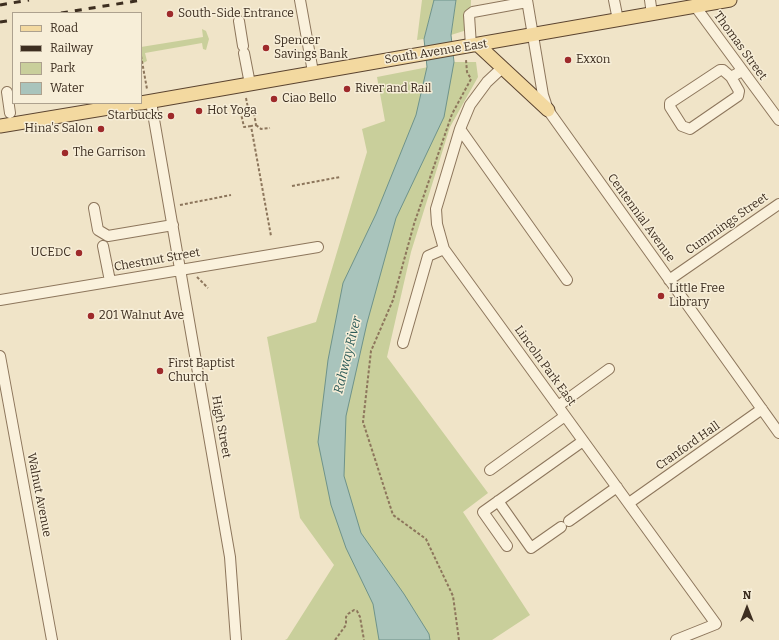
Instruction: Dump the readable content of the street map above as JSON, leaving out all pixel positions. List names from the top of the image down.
{
  "streets": {
    "main road": ["South Avenue East"],
    "street": [
      "Thomas Street",
      "Centennial Avenue",
      "Cummings Street",
      "Chestnut Street",
      "Lincoln Park East",
      "High Street",
      "Cranford Hall",
      "Walnut Avenue"
    ]
  },
  "crossings": [
    ["Thomas Street", "South Avenue East"],
    ["South Avenue East", "Centennial Avenue"],
    ["South Avenue East", "High Street"],
    ["Centennial Avenue", "Cummings Street"],
    ["Centennial Avenue", "Cranford Hall"],
    ["Chestnut Street", "High Street"],
    ["Lincoln Park East", "Cranford Hall"]
  ],
  "water": ["Rahway River"],
  "places": [
    "South-Side Entrance",
    "Spencer Savings Bank",
    "Exxon",
    "River and Rail",
    "Ciao Bello",
    "Hot Yoga",
    "Starbucks",
    "Hina's Salon",
    "The Garrison",
    "UCEDC",
    "Little Free Library",
    "201 Walnut Ave",
    "First Baptist Church"
  ],
  "legend": [
    "Road",
    "Railway",
    "Park",
    "Water"
  ],
  "north": "top"
}
